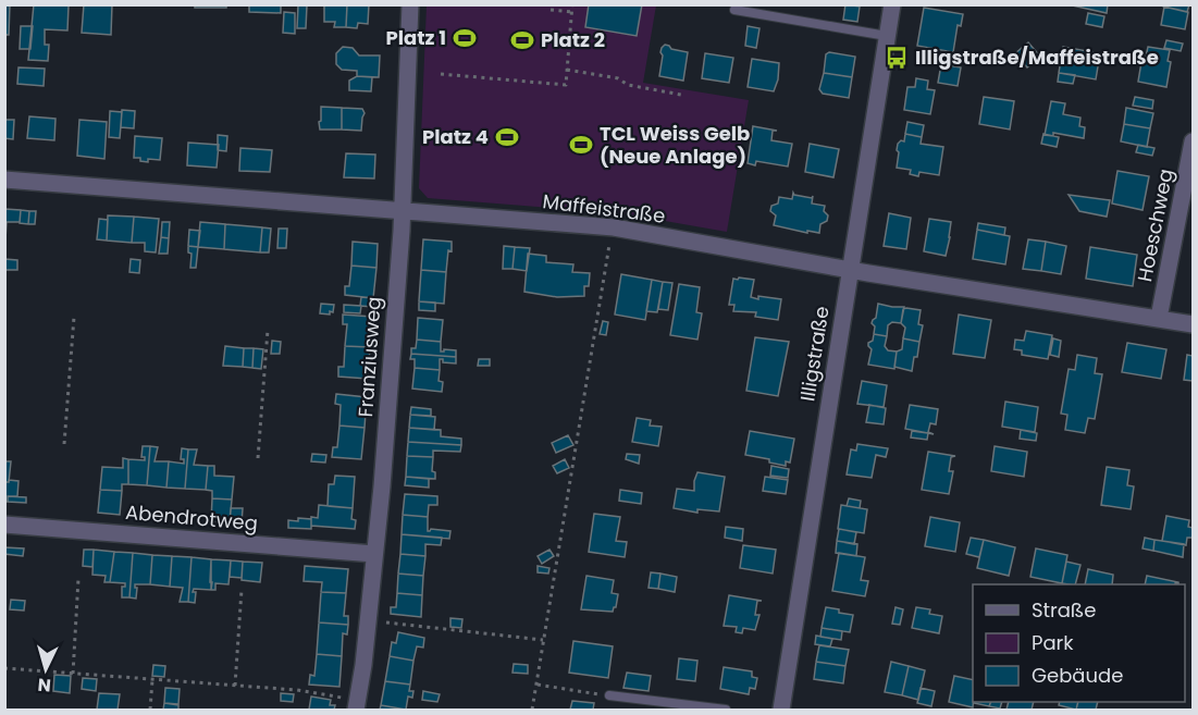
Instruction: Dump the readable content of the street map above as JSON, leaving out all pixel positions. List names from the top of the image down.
{
  "streets": {
    "street": [
      "Maffeistraße",
      "Hoeschweg",
      "Illigstraße",
      "Franziusweg",
      "Abendrotweg"
    ]
  },
  "crossings": [
    ["Maffeistraße", "Hoeschweg"],
    ["Maffeistraße", "Illigstraße"],
    ["Maffeistraße", "Franziusweg"],
    ["Franziusweg", "Abendrotweg"]
  ],
  "places": {
    "sports": [
      "Platz 1",
      "Platz 2",
      "Platz 4",
      "TCL Weiss Gelb (Neue Anlage)"
    ],
    "bus stop": ["Illigstraße/Maffeistraße"]
  },
  "legend": ["Straße", "Park", "Gebäude"],
  "north": "bottom"
}
